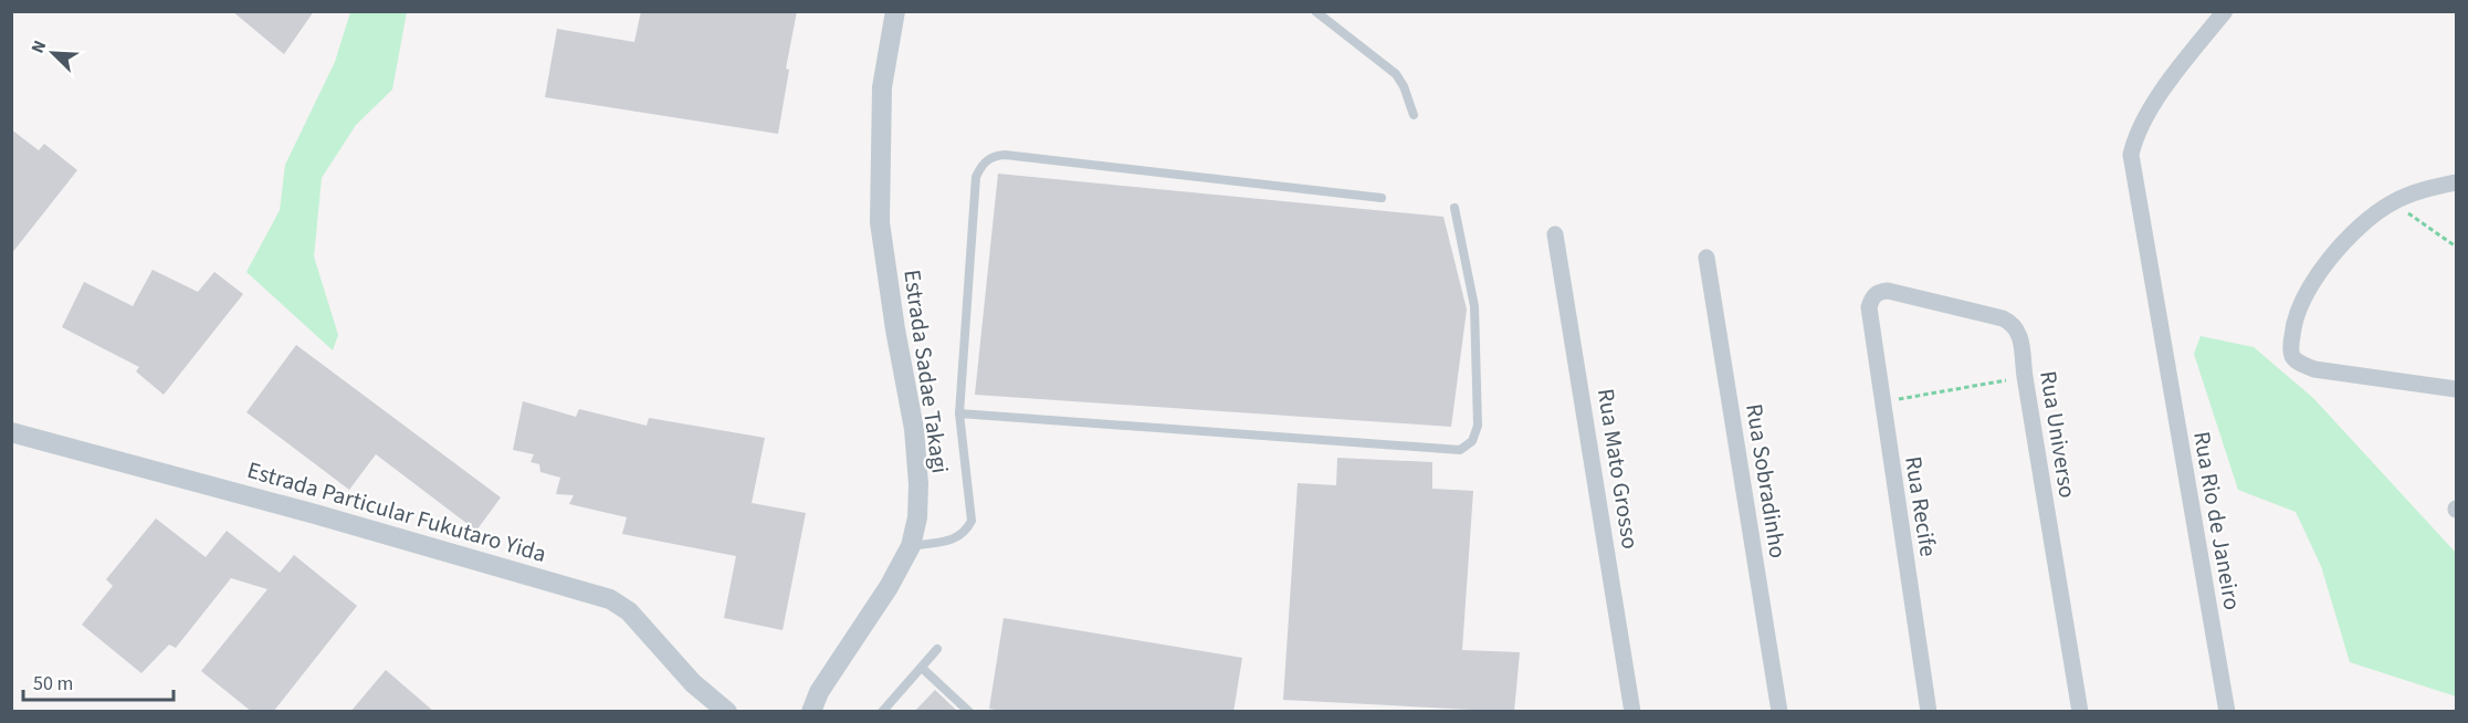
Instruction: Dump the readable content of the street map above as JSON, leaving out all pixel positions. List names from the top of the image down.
{
  "streets": {
    "street": [
      "Estrada Sadae Takagi",
      "Rua Universo",
      "Rua Mato Grosso",
      "Rua Sobradinho",
      "Rua Recife",
      "Estrada Particular Fukutaro Yida",
      "Rua Rio de Janeiro"
    ]
  },
  "crossings": [
    ["Rua Universo", "Rua Recife"]
  ],
  "scale_bar": "50 m",
  "north": "top left"
}
